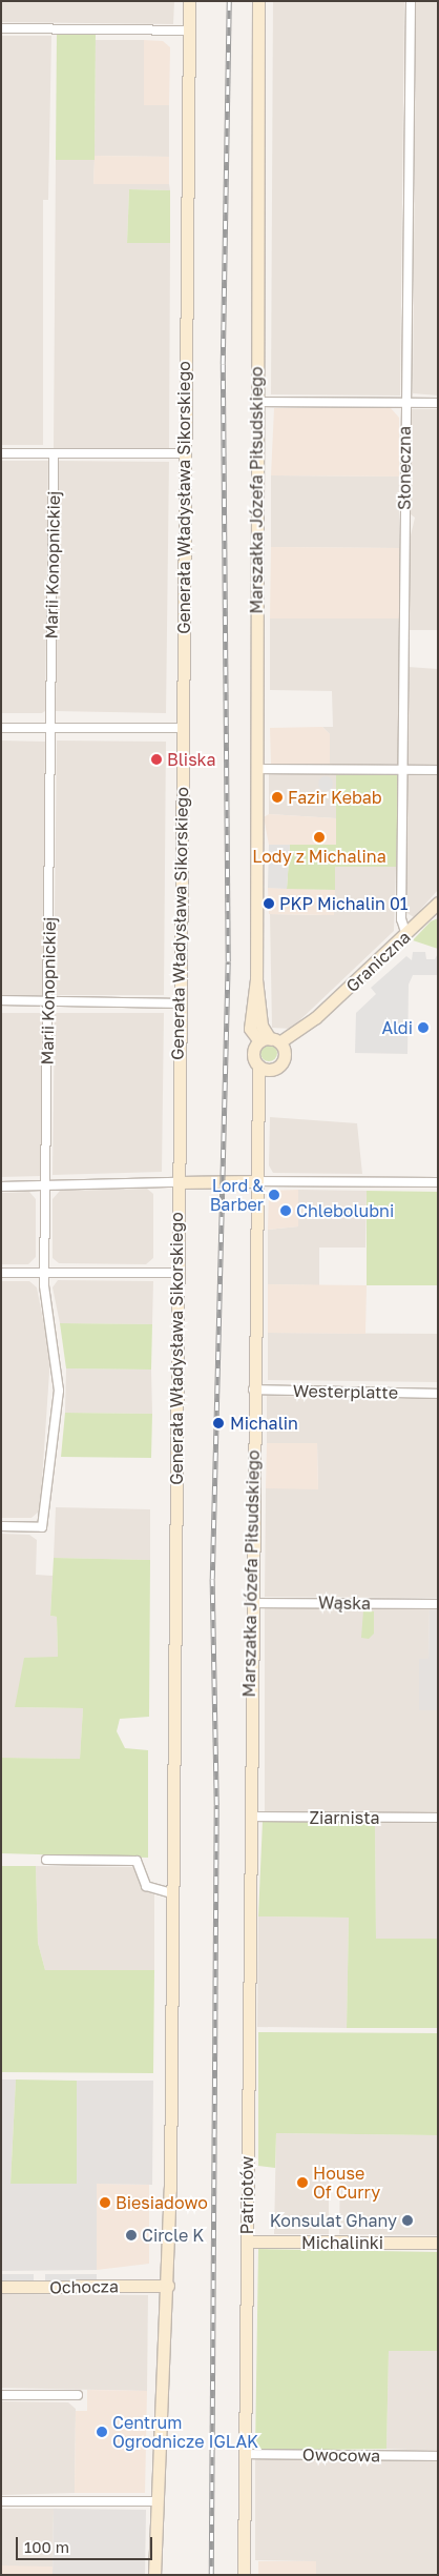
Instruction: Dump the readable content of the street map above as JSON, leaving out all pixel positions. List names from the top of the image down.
{
  "streets": {
    "main road": [
      "Marszałka Józefa Piłsudskiego",
      "Generała Władysława Sikorskiego",
      "Graniczna",
      "Patriotów",
      "Michalinki",
      "Ochocza"
    ],
    "street": [
      "Słoneczna",
      "Marii Konopnickiej",
      "Westerplatte",
      "Wąska",
      "Ziarnista",
      "Owocowa"
    ]
  },
  "crossings": [
    ["Słoneczna", "Graniczna"],
    ["Marszałka Józefa Piłsudskiego", "Graniczna"],
    ["Marszałka Józefa Piłsudskiego", "Westerplatte"],
    ["Marszałka Józefa Piłsudskiego", "Wąska"],
    ["Marszałka Józefa Piłsudskiego", "Ziarnista"],
    ["Marszałka Józefa Piłsudskiego", "Patriotów"],
    ["Ziarnista", "Patriotów"],
    ["Patriotów", "Michalinki"],
    ["Patriotów", "Owocowa"]
  ],
  "places": [
    "Bliska",
    "Fazir Kebab",
    "Lody z Michalina",
    "PKP Michalin 01",
    "Aldi",
    "Lord & Barber",
    "Chlebolubni",
    "Michalin",
    "House Of Curry",
    "Biesiadowo",
    "Konsulat Ghany",
    "Circle K",
    "Centrum Ogrodnicze IGLAK"
  ],
  "scale_bar": "100 m"
}
